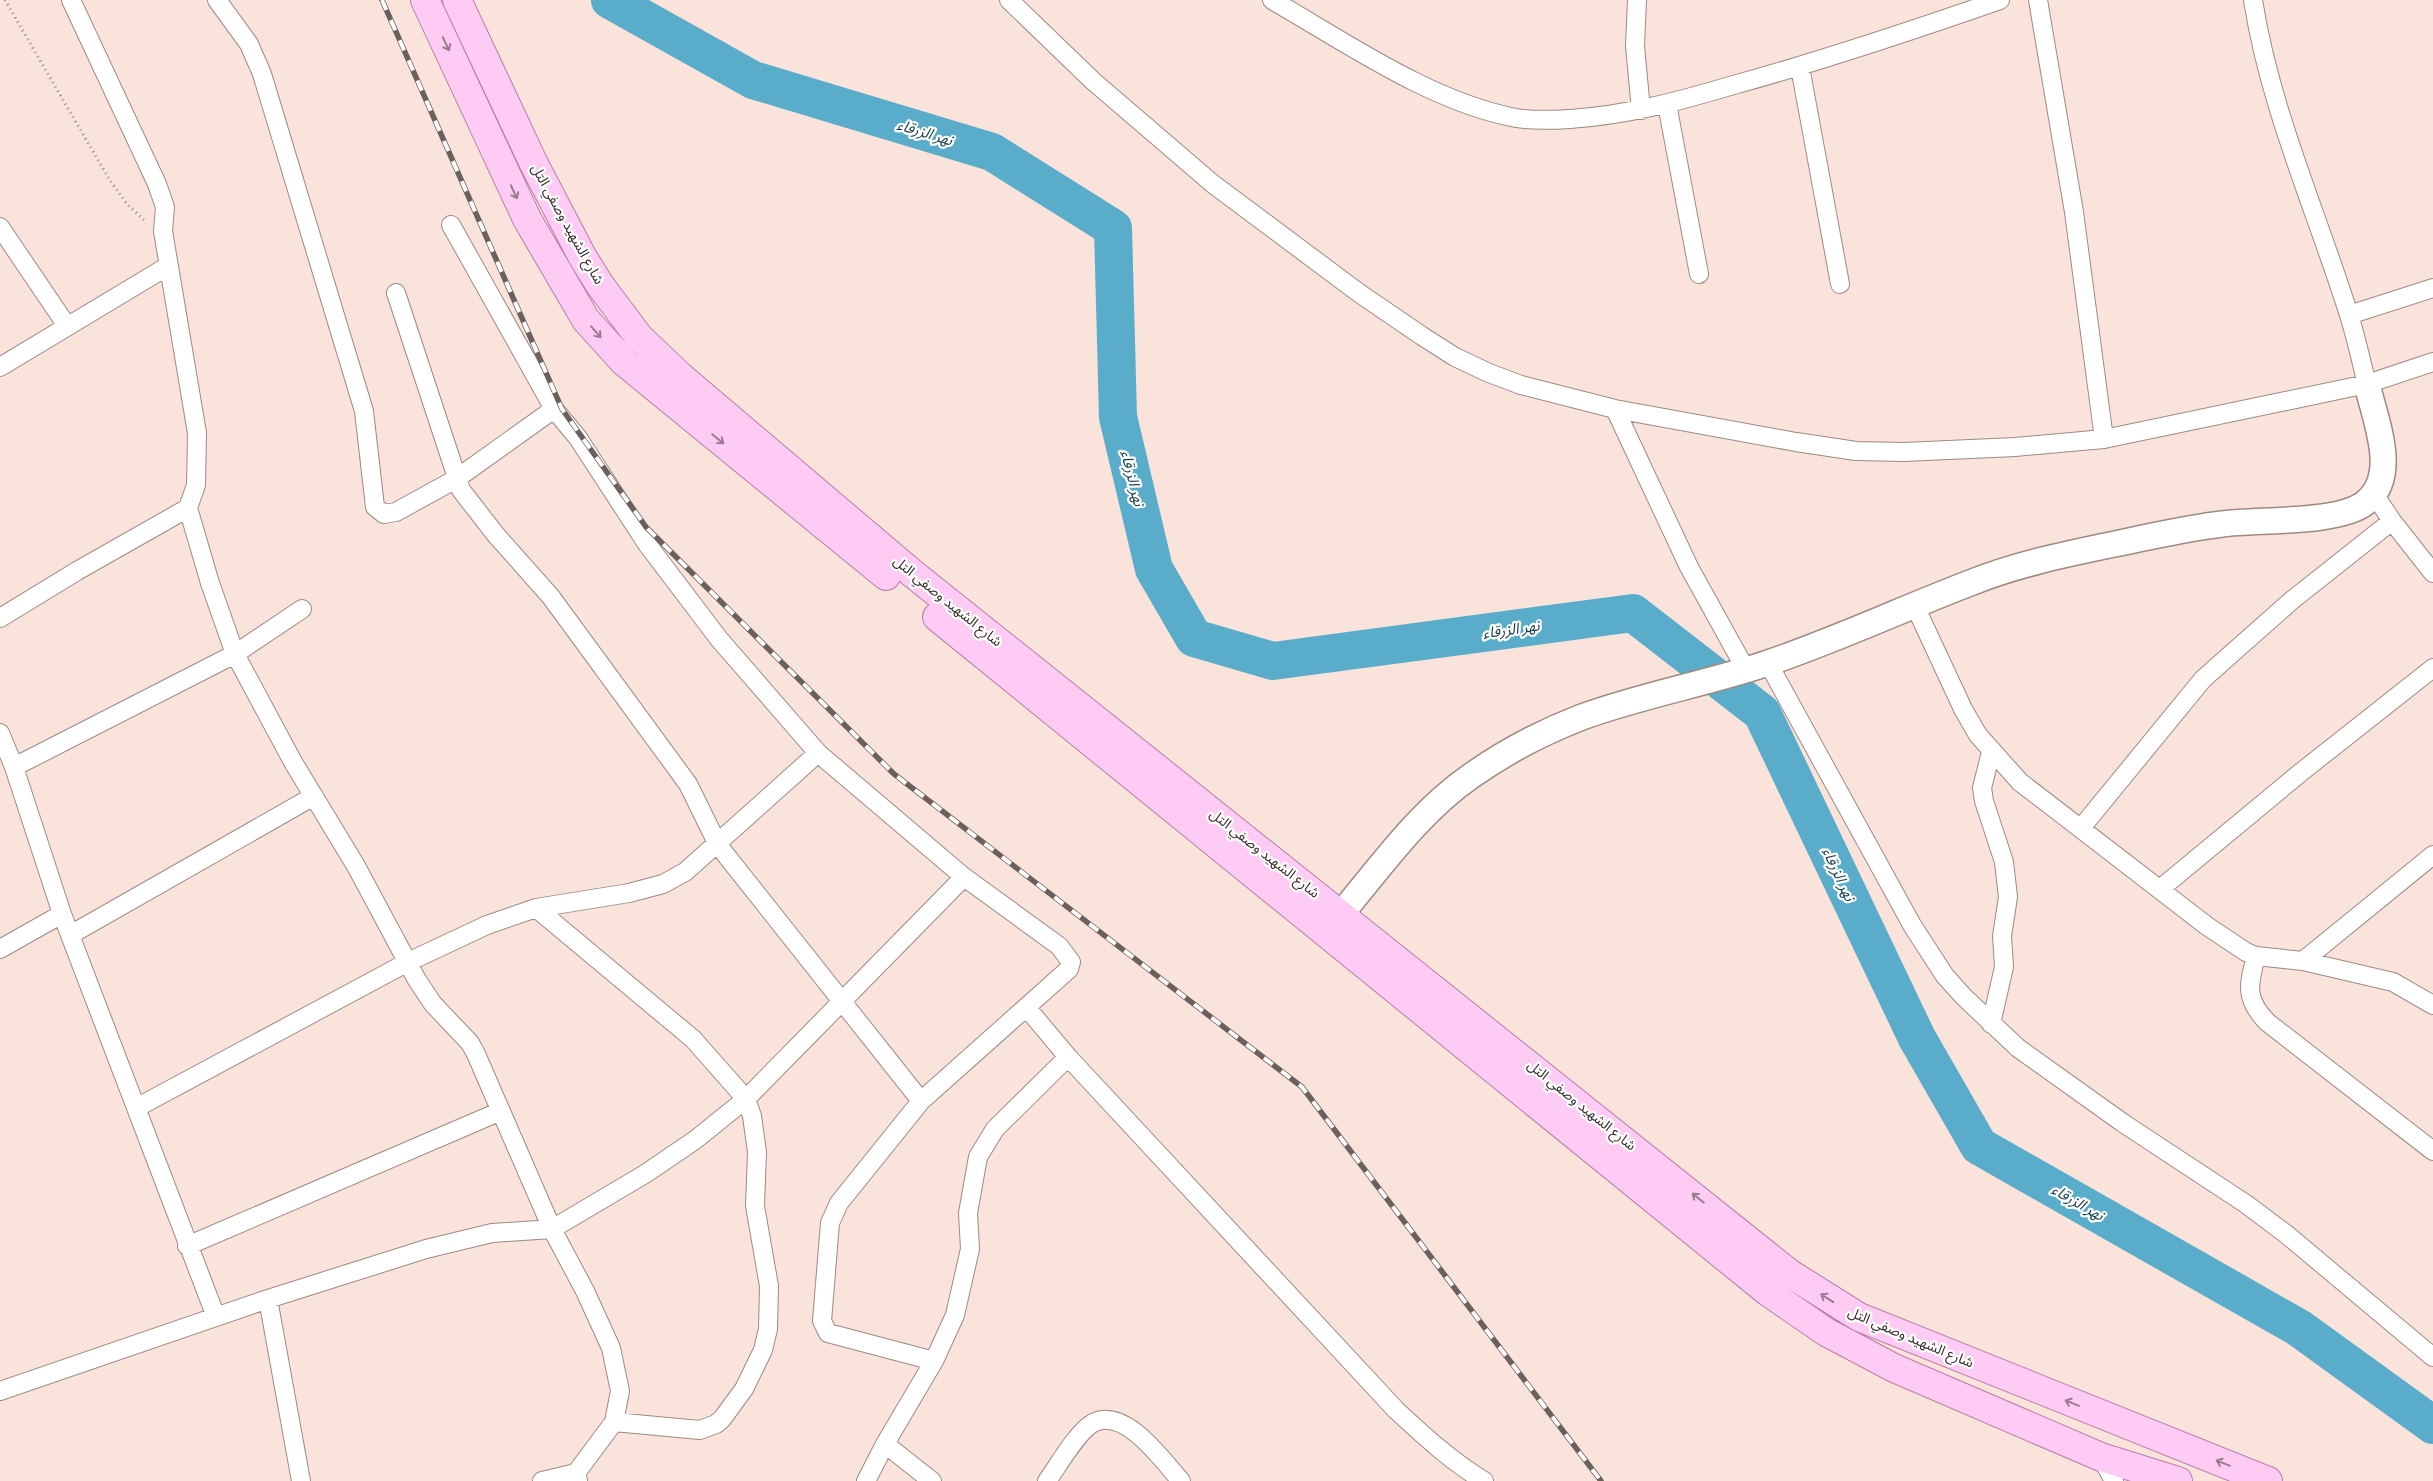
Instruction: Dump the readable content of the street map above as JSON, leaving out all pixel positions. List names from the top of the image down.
{
  "streets": {
    "main road": ["شارع الشهيد وصفي التل"]
  },
  "water": ["نهر الزرقاء"]
}
